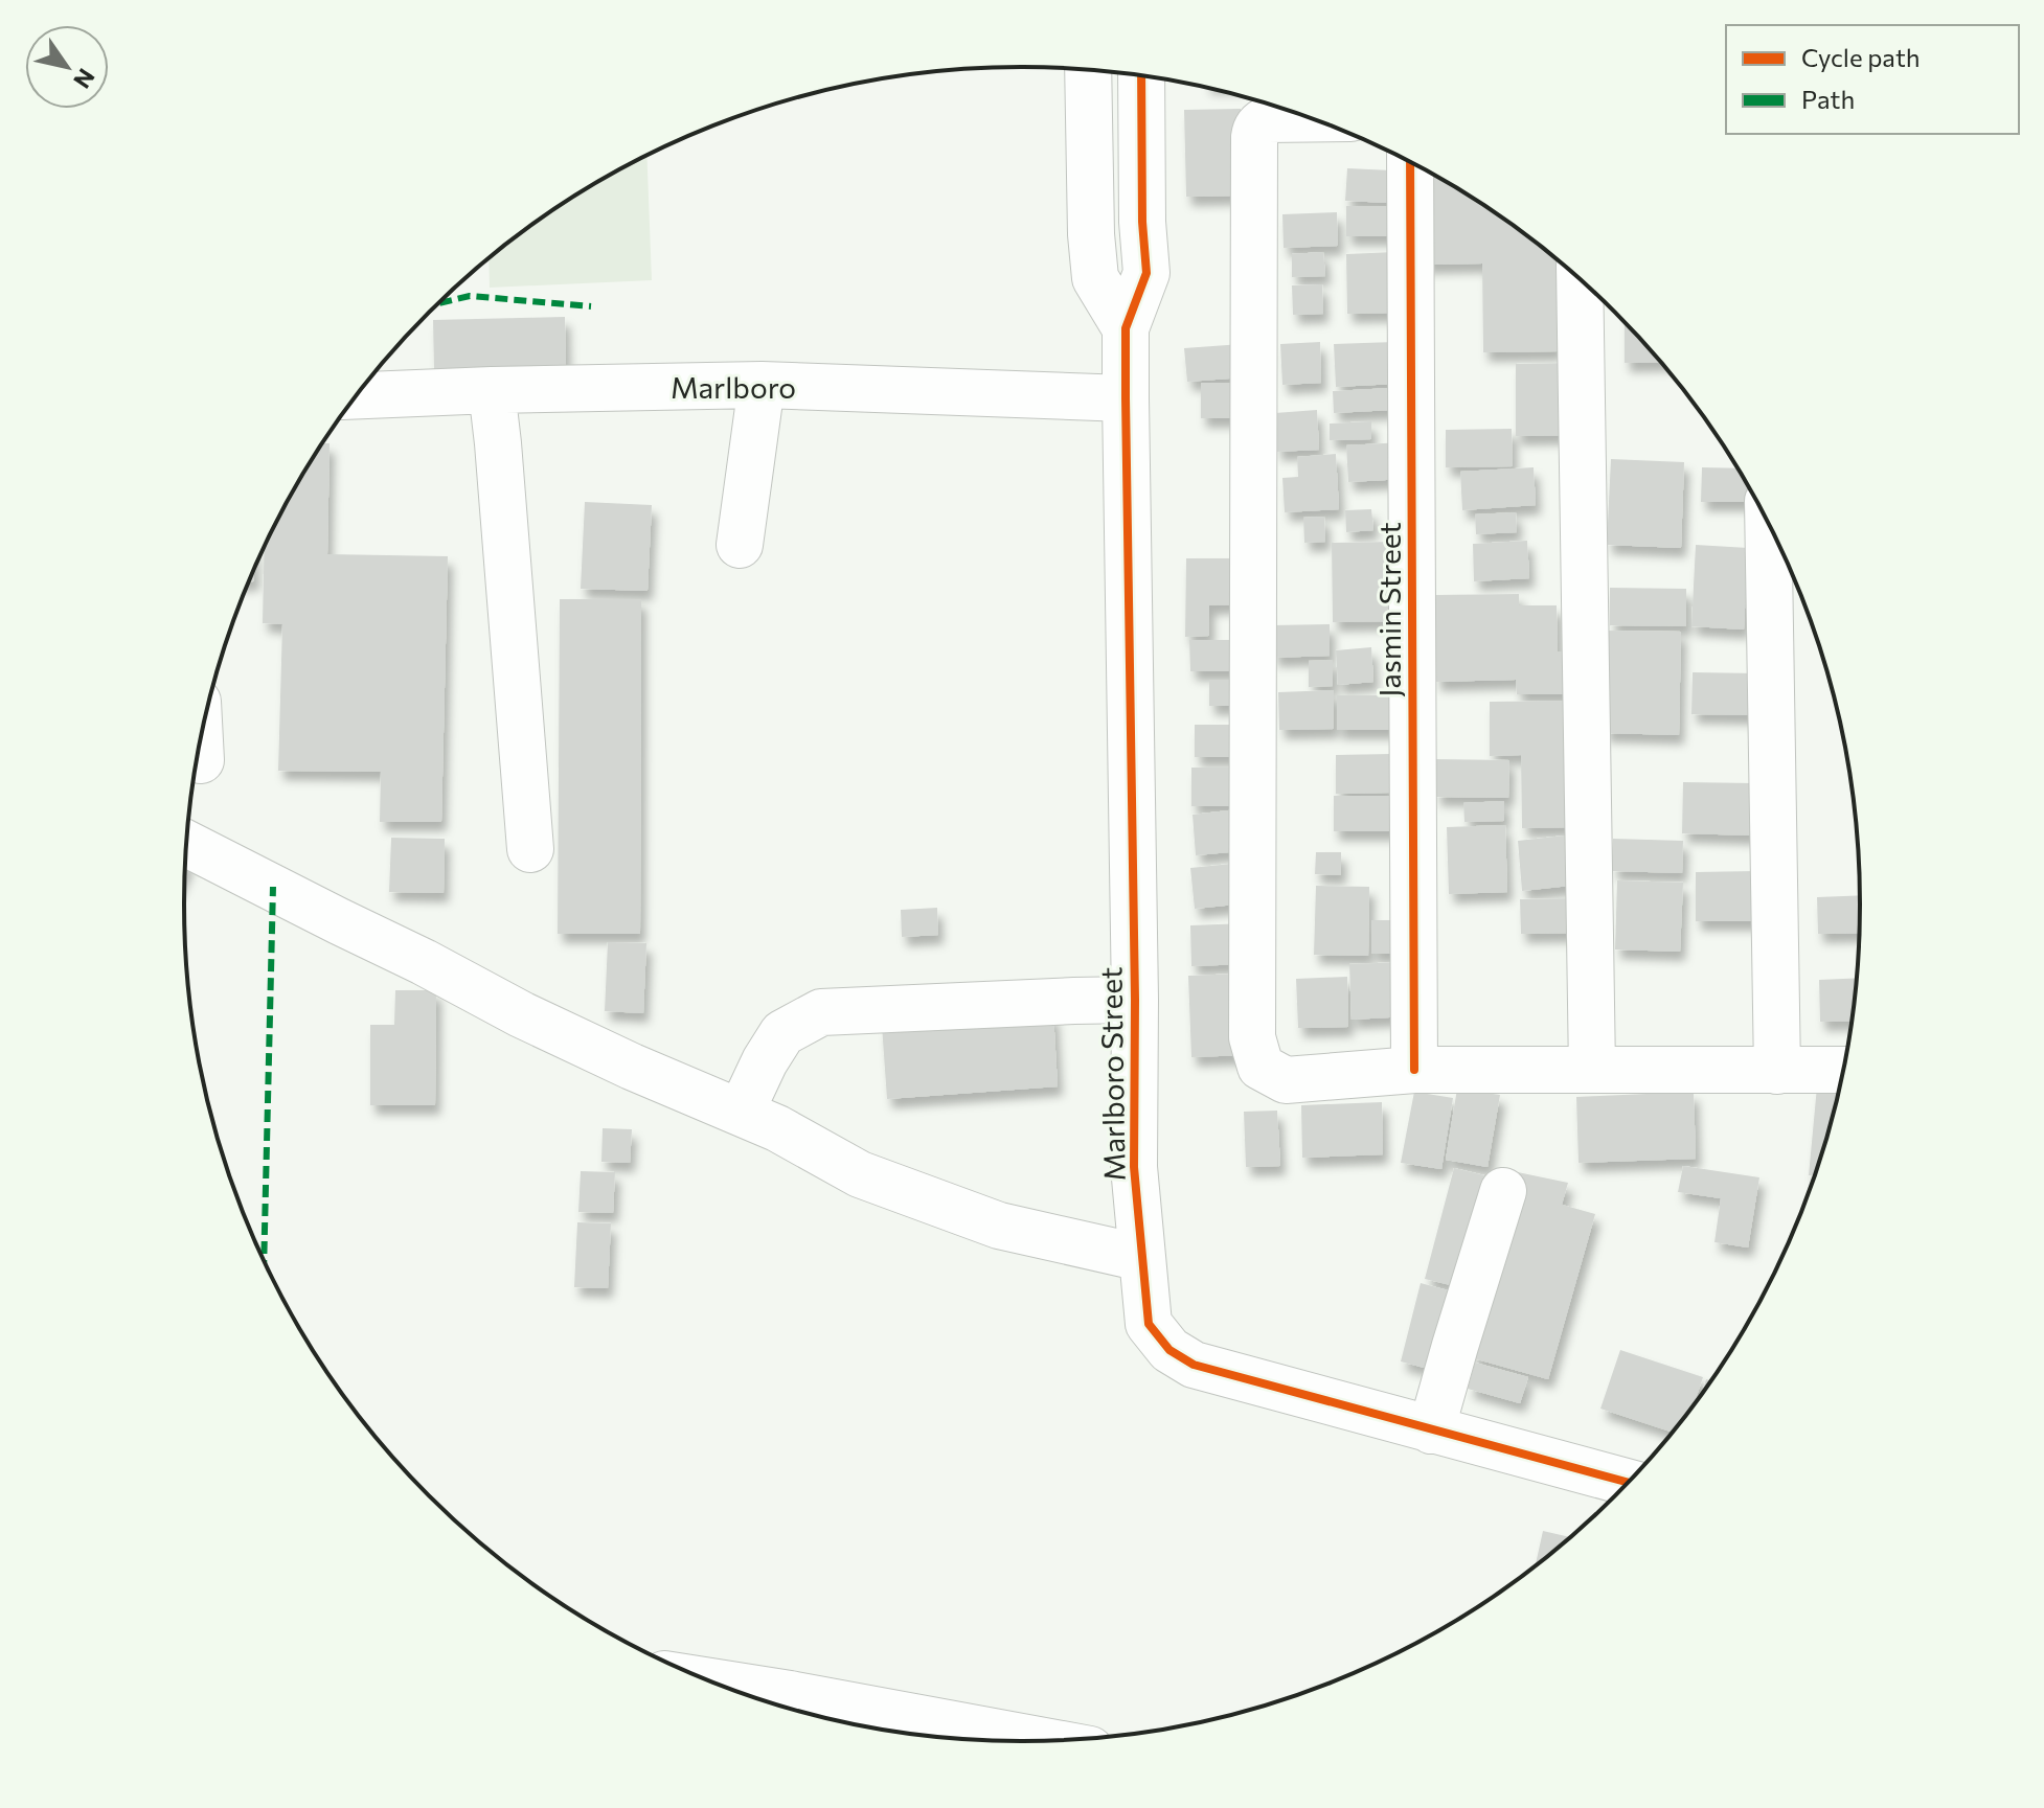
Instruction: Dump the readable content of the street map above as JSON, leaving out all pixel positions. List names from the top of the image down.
{
  "streets": {
    "street": ["Marlboro", "Jasmin Street", "Marlboro Street"]
  },
  "crossings": [
    ["Marlboro", "Marlboro Street"]
  ],
  "legend": ["Cycle path", "Path"],
  "north": "bottom right"
}
